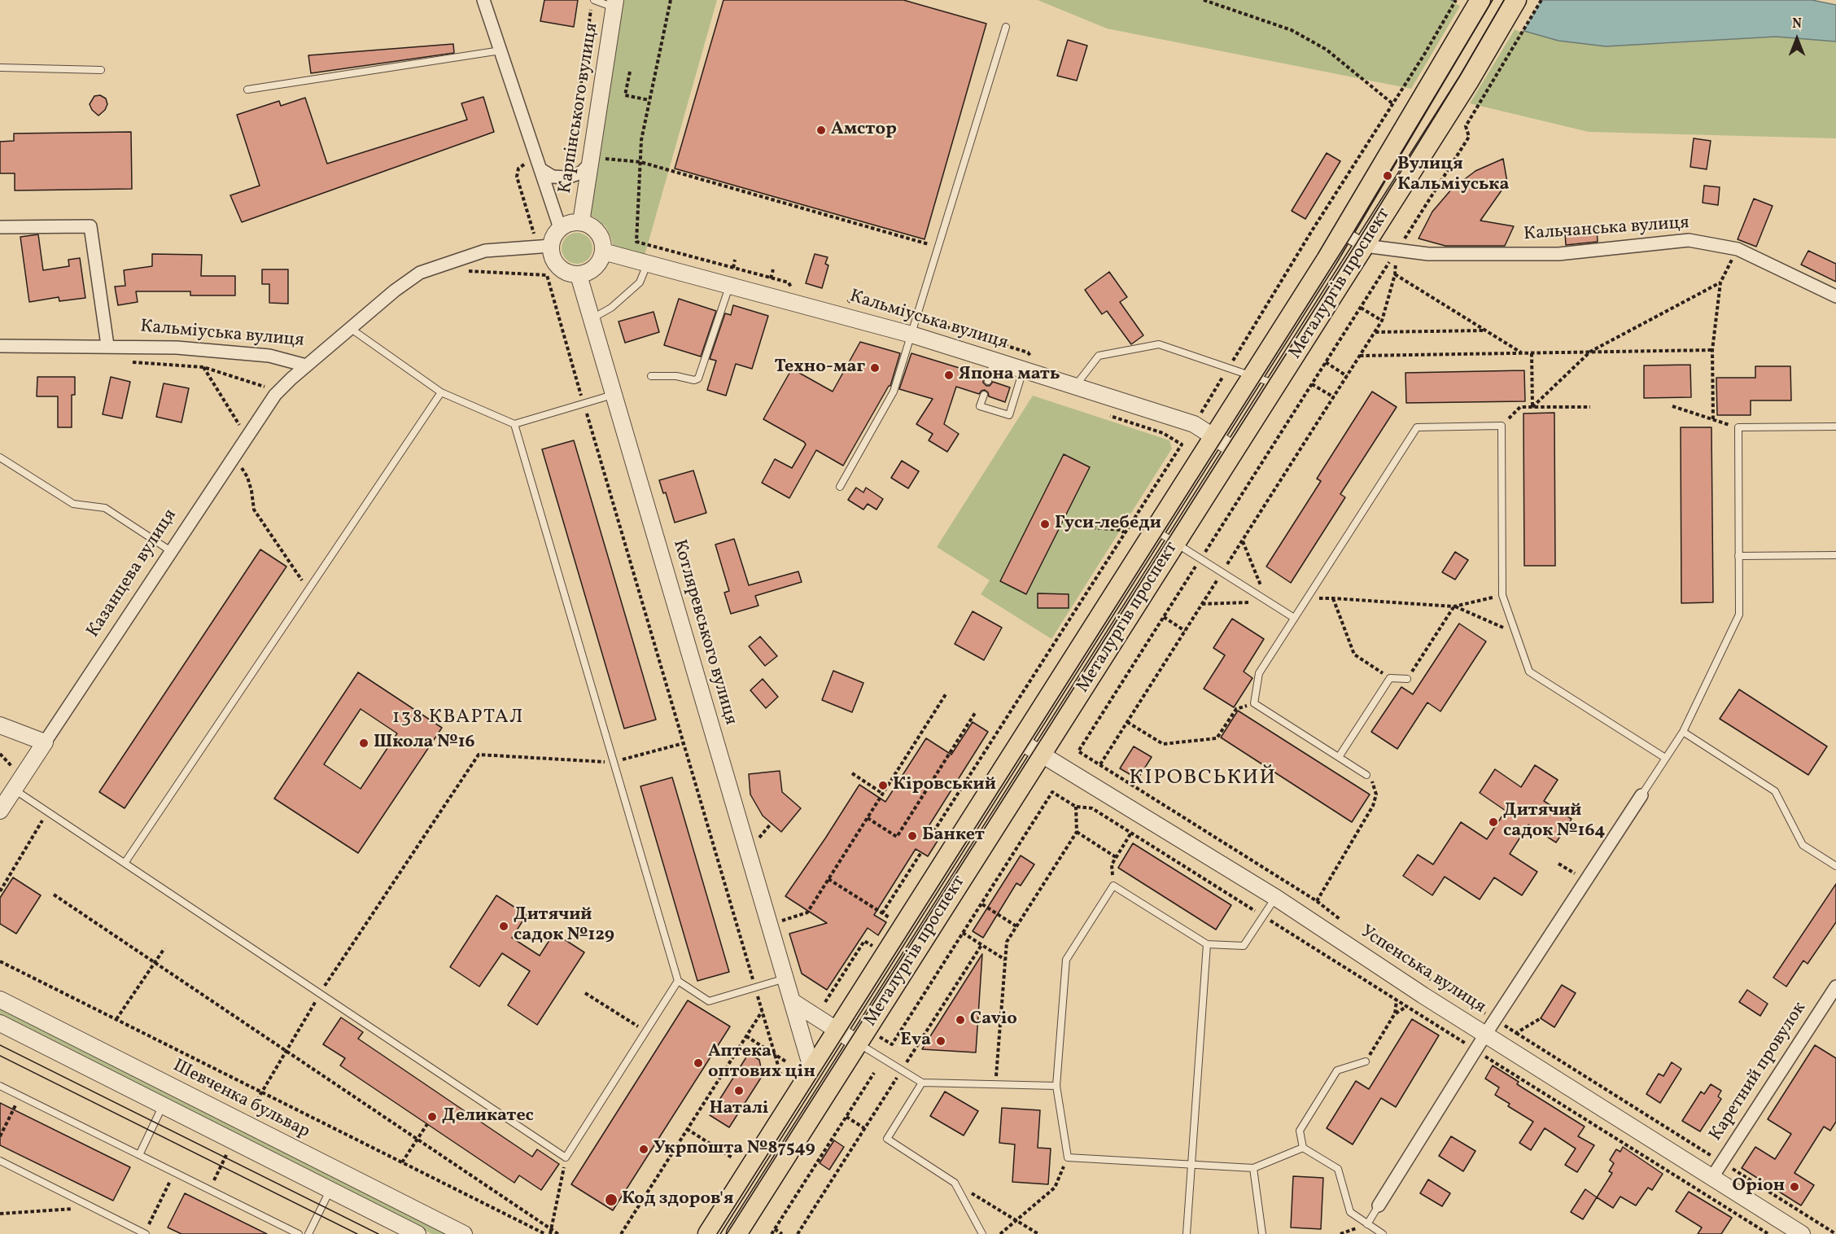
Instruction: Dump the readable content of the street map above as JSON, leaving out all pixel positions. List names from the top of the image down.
{
  "streets": {
    "main road": ["Металургів проспект"],
    "street": [
      "Карпінського вулиця",
      "Кальчанська вулиця",
      "Кальміуська вулиця",
      "Казанцева вулиця",
      "Котляревського вулиця",
      "Успенська вулиця",
      "Каретний провулок",
      "Шевченка бульвар"
    ]
  },
  "crossings": [
    ["Карпінського вулиця", "Кальміуська вулиця"],
    ["Карпінського вулиця", "Котляревського вулиця"],
    ["Кальчанська вулиця", "Металургів проспект"],
    ["Металургів проспект", "Кальміуська вулиця"],
    ["Металургів проспект", "Котляревського вулиця"],
    ["Металургів проспект", "Успенська вулиця"],
    ["Кальміуська вулиця", "Казанцева вулиця"],
    ["Кальміуська вулиця", "Котляревського вулиця"],
    ["Успенська вулиця", "Каретний провулок"]
  ],
  "districts": ["138 КВАРТАЛ", "КІРОВСЬКИЙ"],
  "places": [
    "Амстор",
    "Вулиця Кальміуська",
    "Техно-маг",
    "Япона мать",
    "Гуси-лебеди",
    "Школа №16",
    "Кіровський",
    "Дитячий садок №164",
    "Банкет",
    "Дитячий садок №129",
    "Cavio",
    "Eva",
    "Аптека оптових цін",
    "Наталі",
    "Деликатес",
    "Укрпошта №87549",
    "Оріон",
    "Код здоров'я"
  ],
  "north": "top"
}
